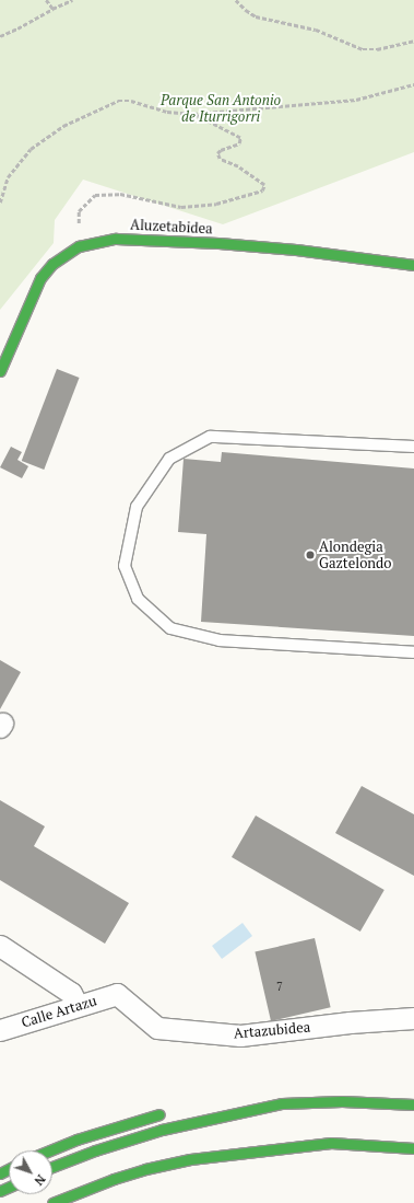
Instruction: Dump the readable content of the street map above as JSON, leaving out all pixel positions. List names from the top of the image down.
{
  "streets": {
    "main road": ["Aluzetabidea"],
    "street": ["Calle Artazu", "Artazubidea"]
  },
  "crossings": [
    ["Calle Artazu", "Artazubidea"]
  ],
  "parks": ["Parque San Antonio de Iturrigorri"],
  "places": ["Alondegia Gaztelondo"],
  "house_numbers": ["7"],
  "north": "bottom right"
}
